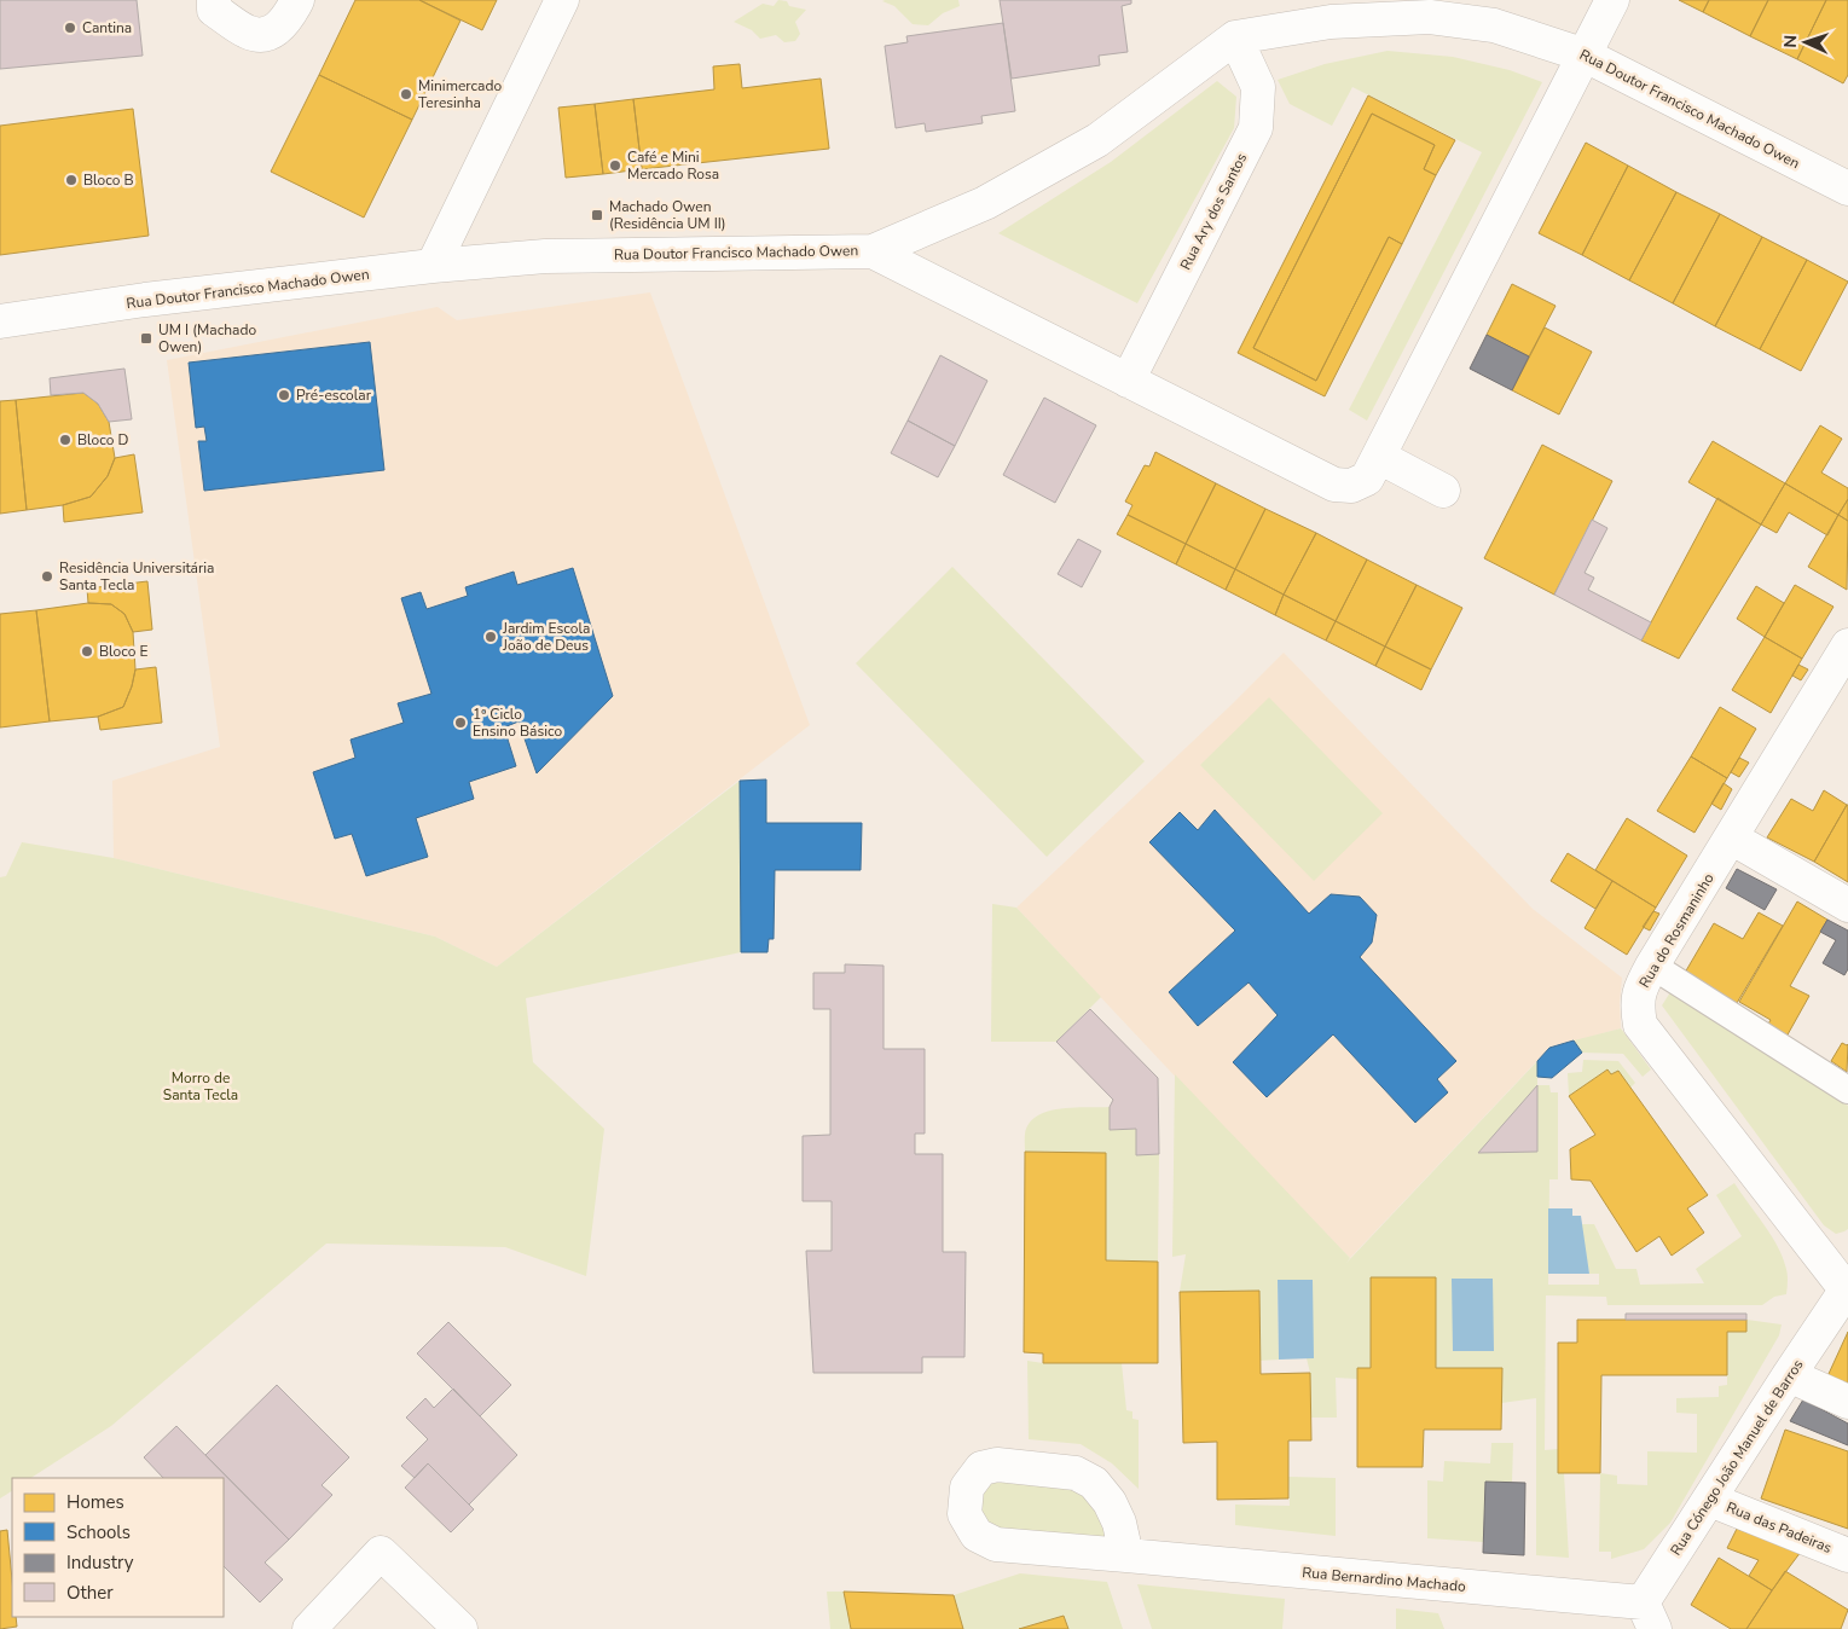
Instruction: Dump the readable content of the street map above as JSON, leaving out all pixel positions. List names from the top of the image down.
{
  "streets": {
    "street": [
      "Rua Doutor Francisco Machado Owen",
      "Rua Ary dos Santos",
      "Rua do Rosmaninho",
      "Rua Cónego João Manuel de Barros",
      "Rua das Padeiras",
      "Rua Bernardino Machado"
    ]
  },
  "crossings": [
    ["Rua Doutor Francisco Machado Owen", "Rua Ary dos Santos"],
    ["Rua do Rosmaninho", "Rua Cónego João Manuel de Barros"],
    ["Rua Cónego João Manuel de Barros", "Rua das Padeiras"],
    ["Rua Cónego João Manuel de Barros", "Rua Bernardino Machado"]
  ],
  "parks": ["Morro de Santa Tecla"],
  "places": {
    "other": [
      "Cantina",
      "Minimercado Teresinha",
      "Café e Mini Mercado Rosa",
      "Bloco B",
      "Pré-escolar",
      "Bloco D",
      "Residência Universitária Santa Tecla",
      "Jardim Escola João de Deus",
      "Bloco E",
      "1º Ciclo Ensino Básico"
    ],
    "transit": ["Machado Owen (Residência UM II)", "UM I (Machado Owen)"]
  },
  "legend": [
    "Homes",
    "Schools",
    "Industry",
    "Other"
  ],
  "north": "left"
}
